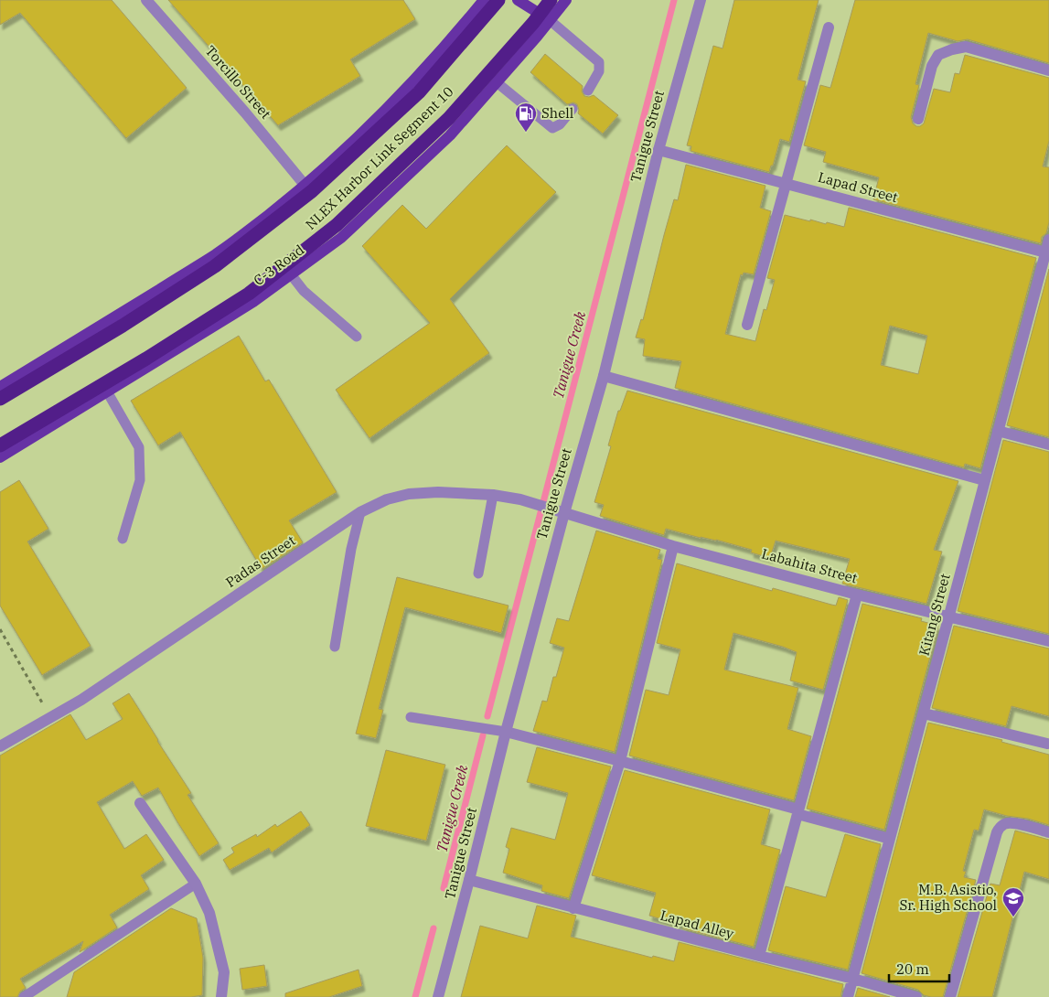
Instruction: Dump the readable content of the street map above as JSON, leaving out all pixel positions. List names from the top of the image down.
{
  "streets": {
    "highway": ["NLEX Harbor Link Segment 10"],
    "main road": ["C-3 Road"],
    "street": [
      "Torcillo Street",
      "Tanigue Street",
      "Lapad Street",
      "Padas Street",
      "Labahita Street",
      "Kitang Street",
      "Lapad Alley"
    ]
  },
  "crossings": [
    ["Tanigue Street", "Lapad Street"],
    ["Tanigue Street", "Padas Street"],
    ["Tanigue Street", "Labahita Street"],
    ["Tanigue Street", "Lapad Alley"],
    ["Lapad Street", "Kitang Street"],
    ["Padas Street", "Labahita Street"],
    ["Labahita Street", "Kitang Street"],
    ["Kitang Street", "Lapad Alley"]
  ],
  "water": ["Tanigue Creek"],
  "places": {
    "fuel station": ["Shell"],
    "school or university": ["M.B. Asistio, Sr. High School"]
  },
  "scale_bar": "20 m"
}
